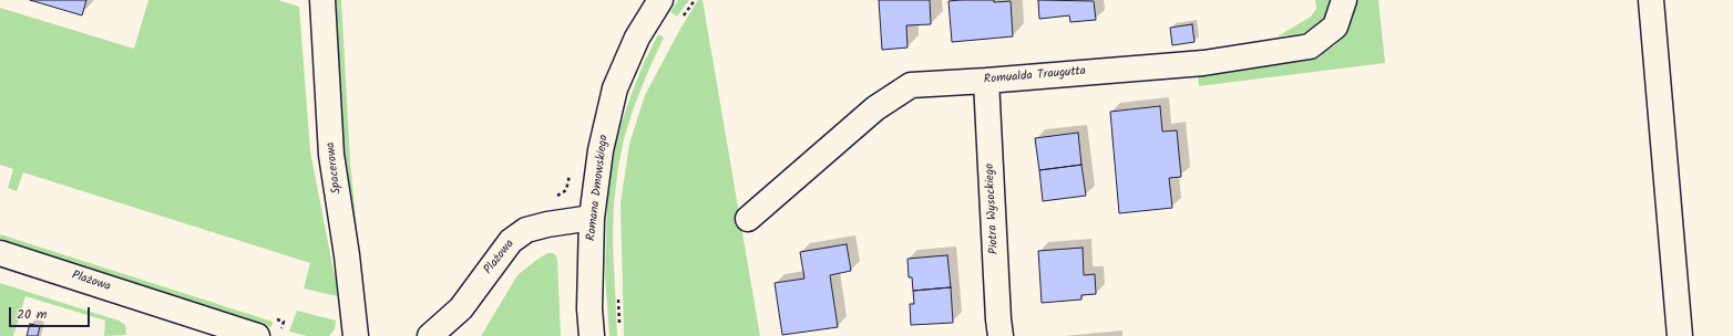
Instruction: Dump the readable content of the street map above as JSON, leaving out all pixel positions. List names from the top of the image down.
{
  "streets": {
    "street": [
      "Romualda Traugutta",
      "Spacerowa",
      "Romana Dmowskiego",
      "Piotra Wysockiego",
      "Plażowa"
    ]
  },
  "crossings": [
    ["Romualda Traugutta", "Piotra Wysockiego"],
    ["Romana Dmowskiego", "Plażowa"]
  ],
  "scale_bar": "20 m"
}
